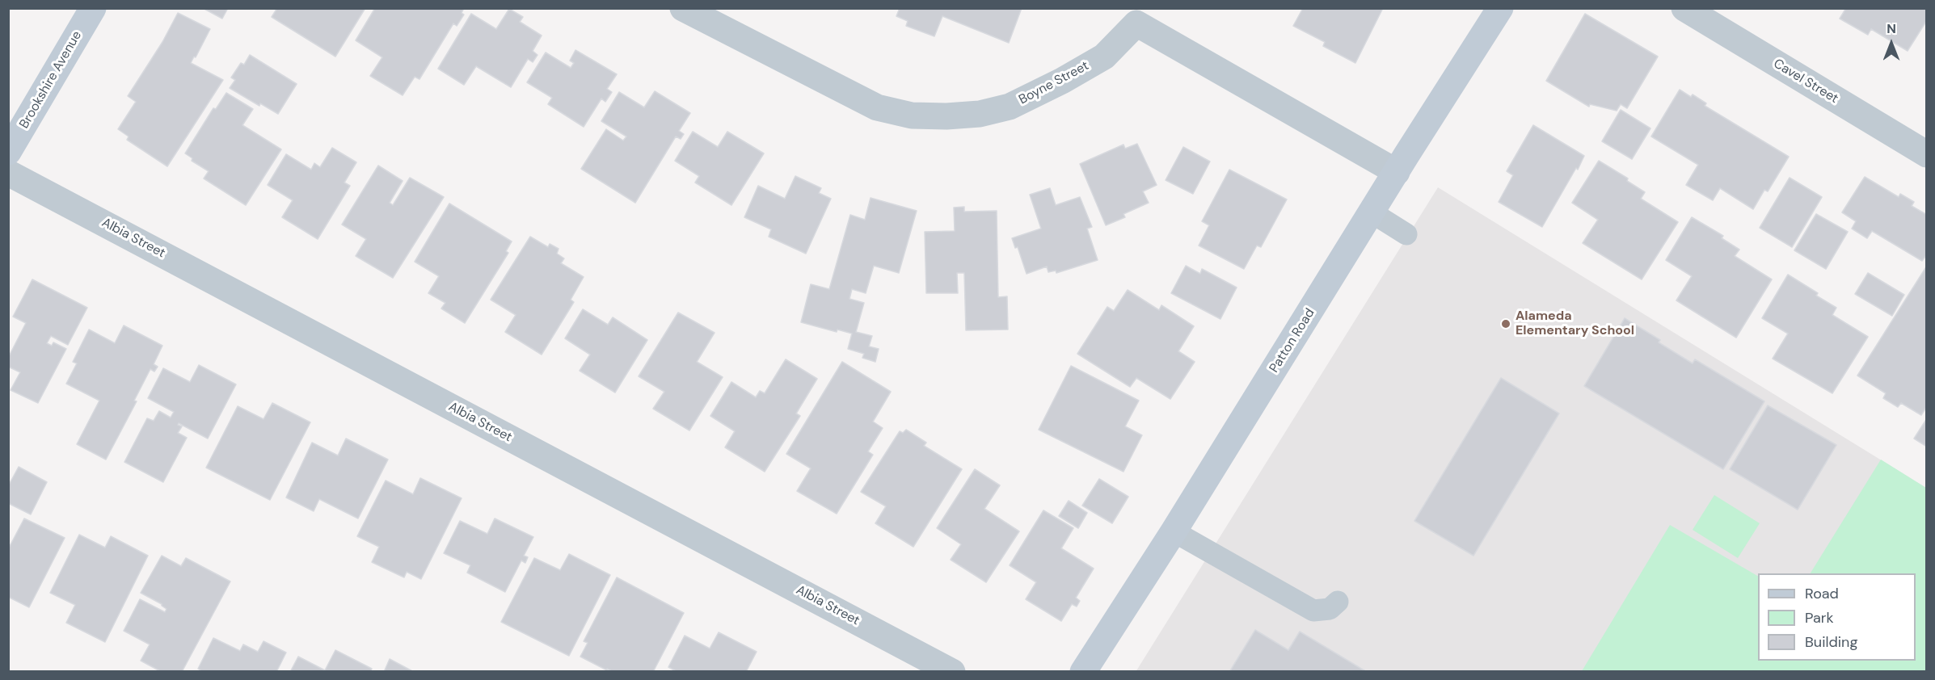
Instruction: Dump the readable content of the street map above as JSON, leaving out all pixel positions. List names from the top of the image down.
{
  "streets": {
    "street": [
      "Brookshire Avenue",
      "Cavel Street",
      "Boyne Street",
      "Albia Street",
      "Patton Road"
    ]
  },
  "crossings": [
    ["Boyne Street", "Patton Road"]
  ],
  "places": ["Alameda Elementary School"],
  "legend": ["Road", "Park", "Building"],
  "north": "top"
}
